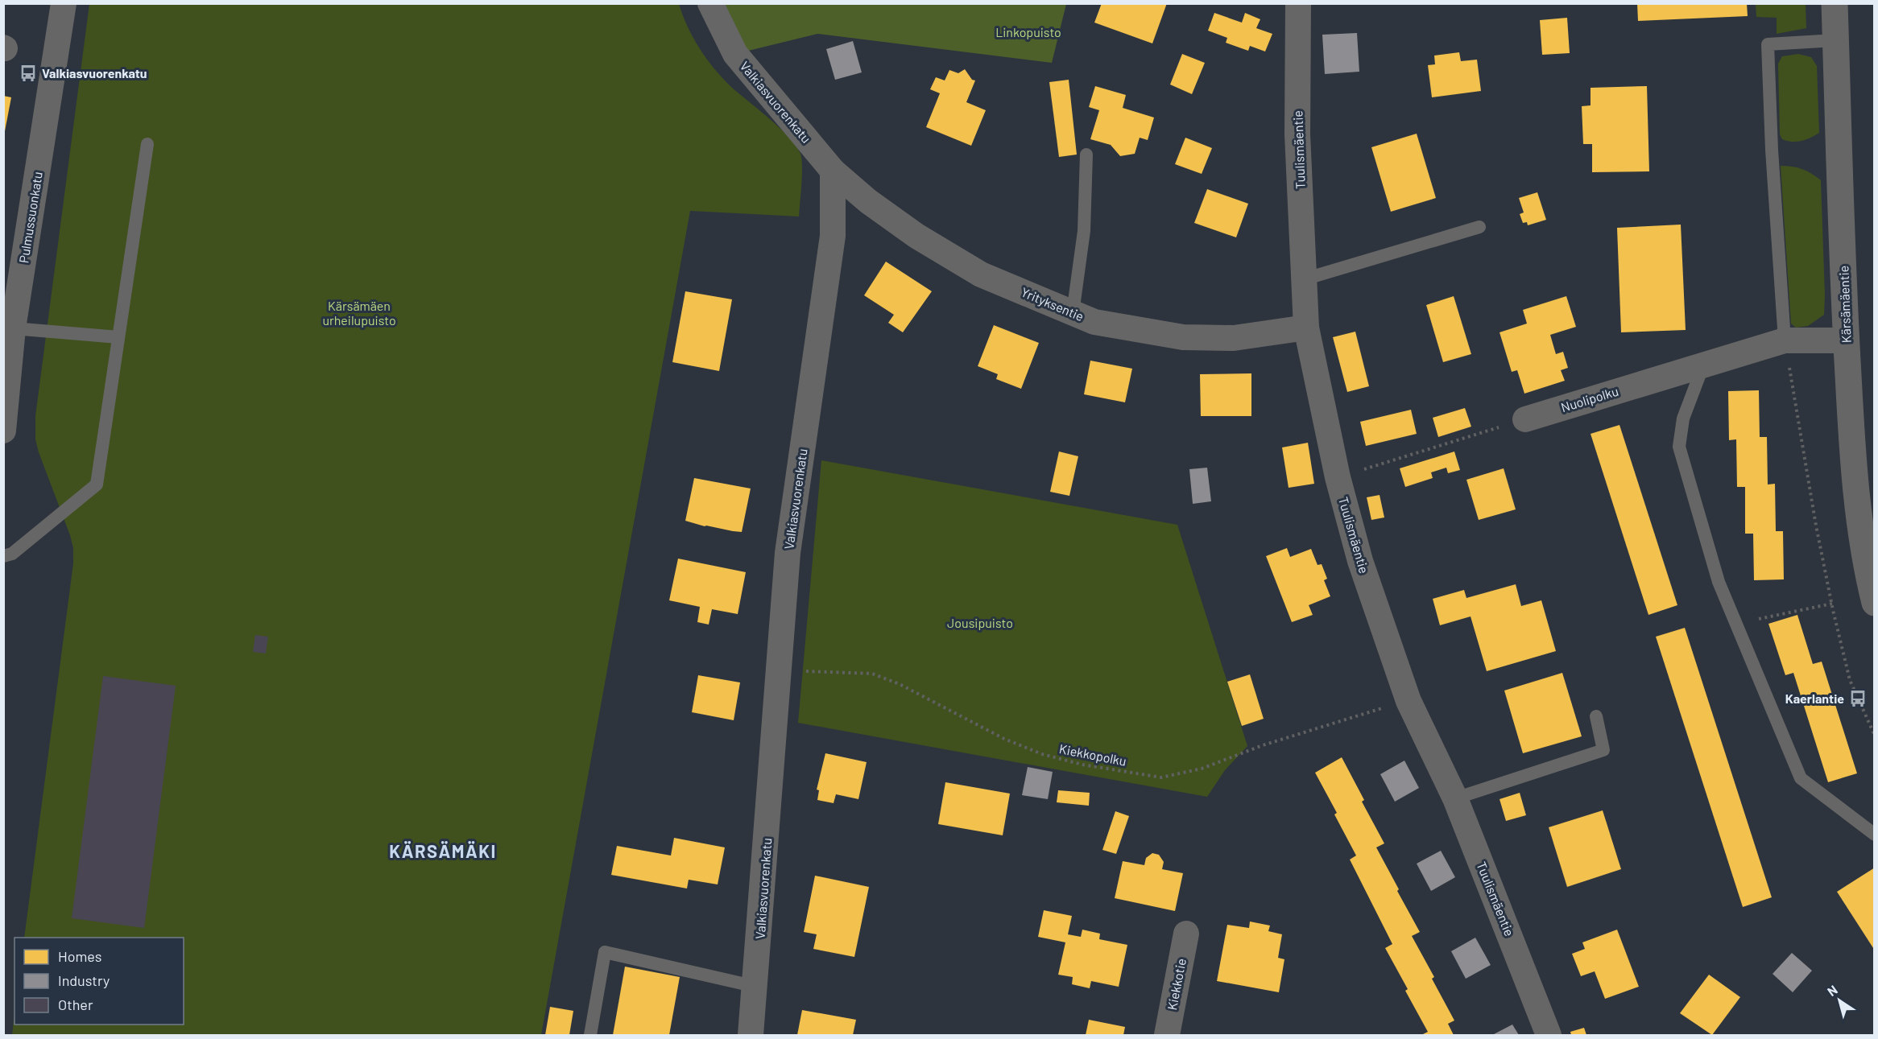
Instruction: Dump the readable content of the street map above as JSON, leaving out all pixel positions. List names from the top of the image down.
{
  "streets": {
    "street": [
      "Valkiasvuorenkatu",
      "Tuulismäentie",
      "Pulmussuonkatu",
      "Yrityksentie",
      "Kärsämäentie",
      "Nuolipolku",
      "Kiekkotie"
    ],
    "path": ["Kiekkopolku"]
  },
  "crossings": [
    ["Valkiasvuorenkatu", "Yrityksentie"],
    ["Valkiasvuorenkatu", "Kiekkopolku"],
    ["Tuulismäentie", "Yrityksentie"],
    ["Tuulismäentie", "Kiekkopolku"],
    ["Kärsämäentie", "Nuolipolku"]
  ],
  "districts": ["KÄRSÄMÄKI"],
  "parks": ["Linkopuisto", "Kärsämäen urheilupuisto", "Jousipuisto"],
  "places": {
    "bus stop": ["Valkiasvuorenkatu", "Kaerlantie"]
  },
  "legend": ["Homes", "Industry", "Other"],
  "north": "top left"
}
